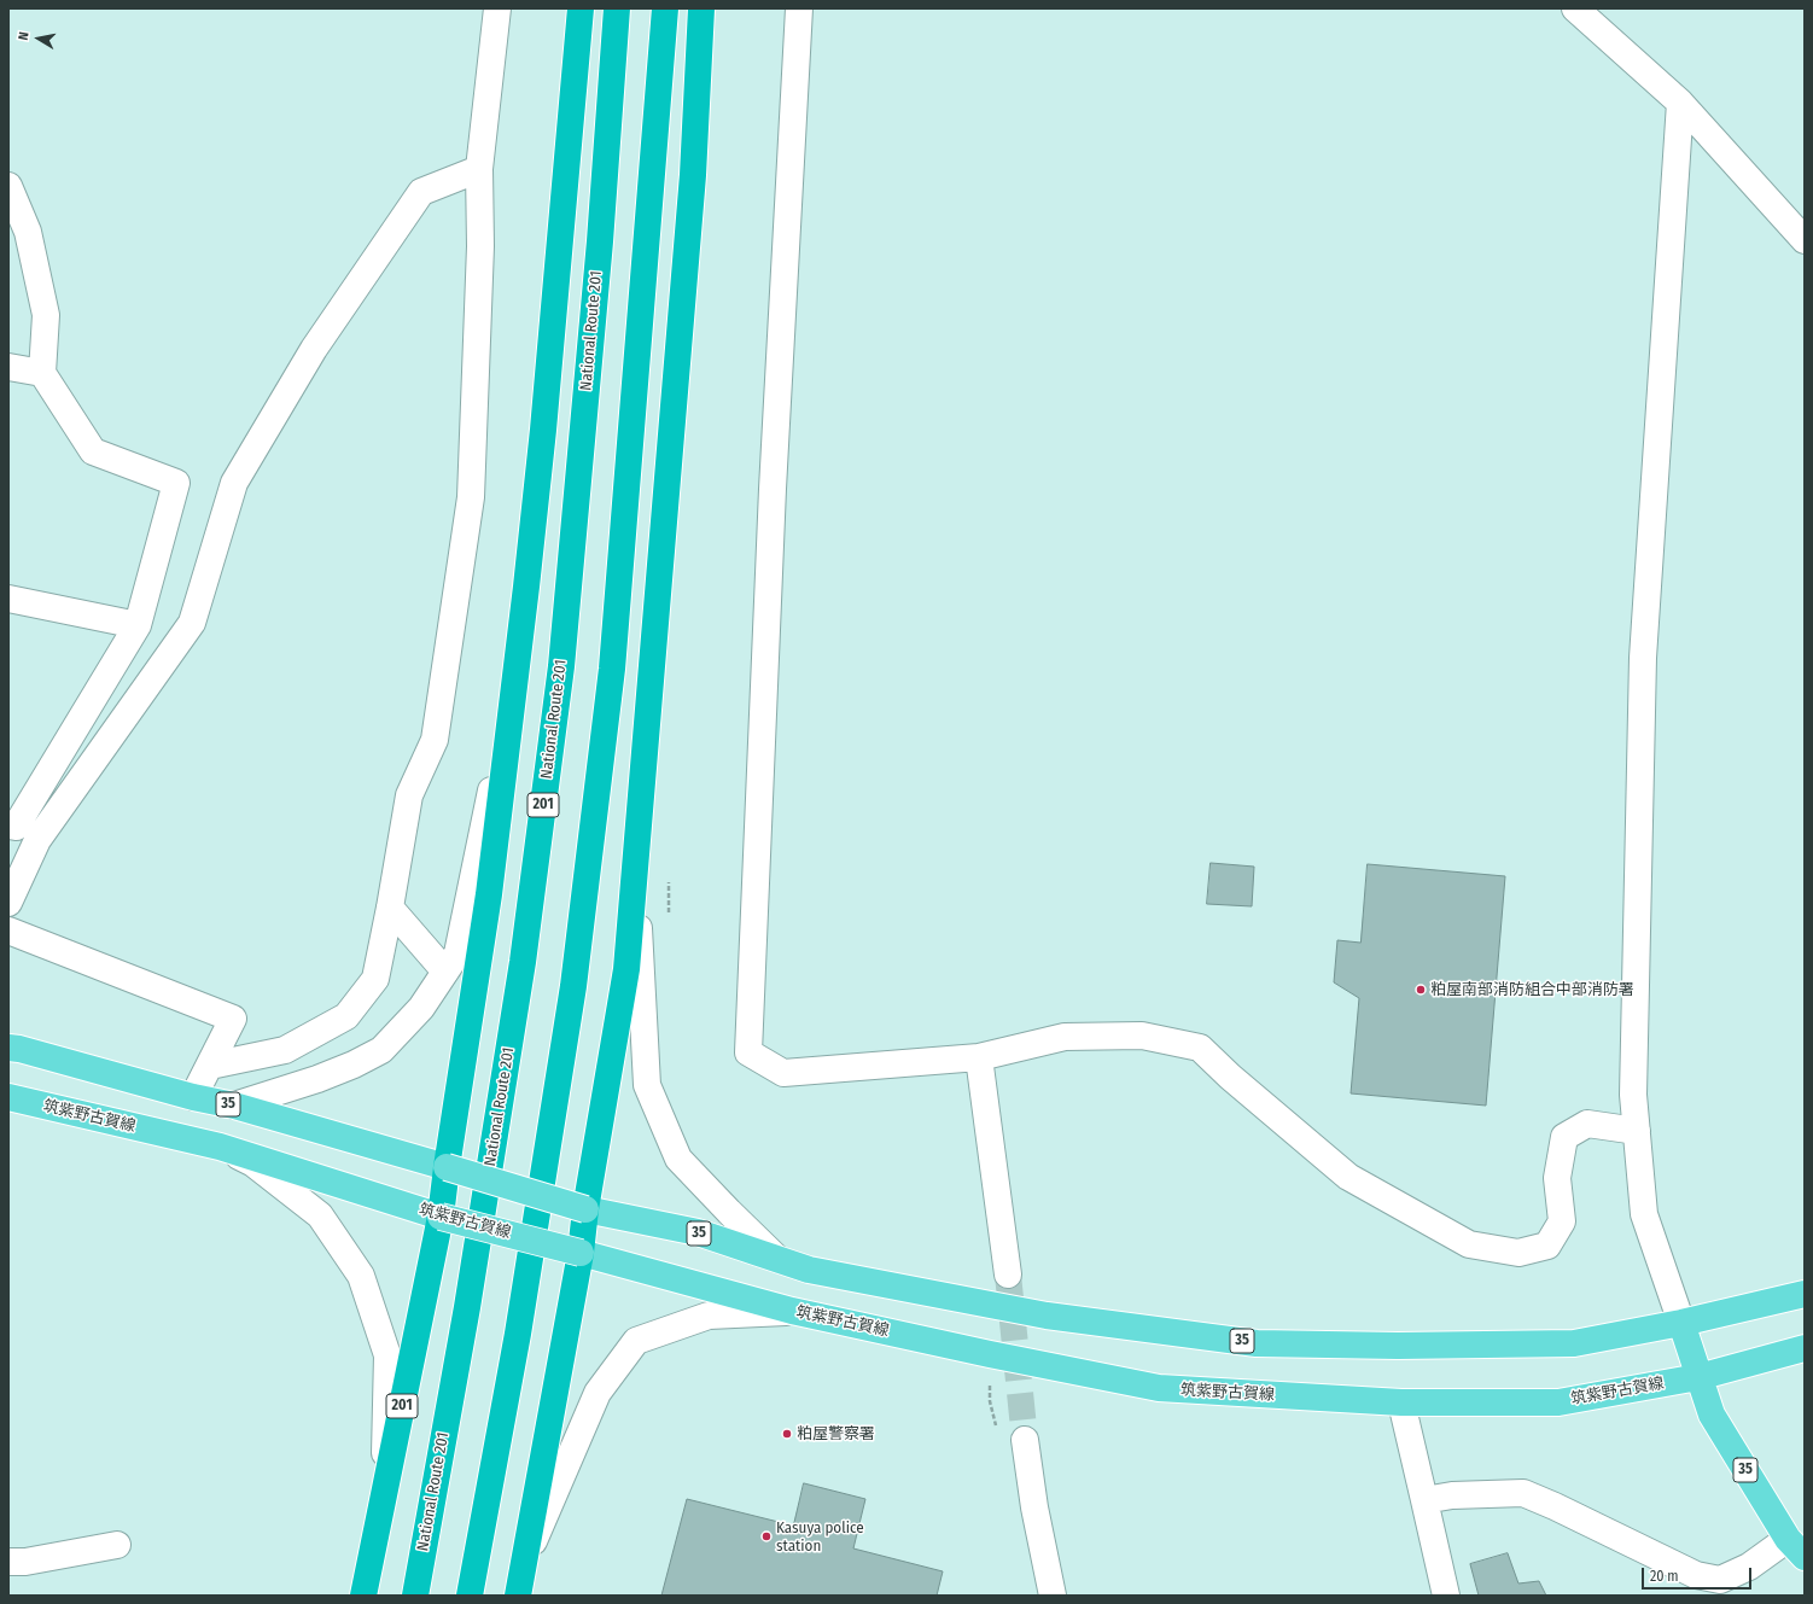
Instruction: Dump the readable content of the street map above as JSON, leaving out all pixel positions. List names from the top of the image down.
{
  "streets": {
    "highway": ["National Route 201", "201"],
    "main road": ["35", "筑紫野古賀線"]
  },
  "crossings": [
    ["201", "35"],
    ["201", "筑紫野古賀線"],
    ["35", "筑紫野古賀線"]
  ],
  "places": ["粕屋南部消防組合中部消防署", "粕屋警察署", "Kasuya police station"],
  "scale_bar": "20 m",
  "north": "left"
}
